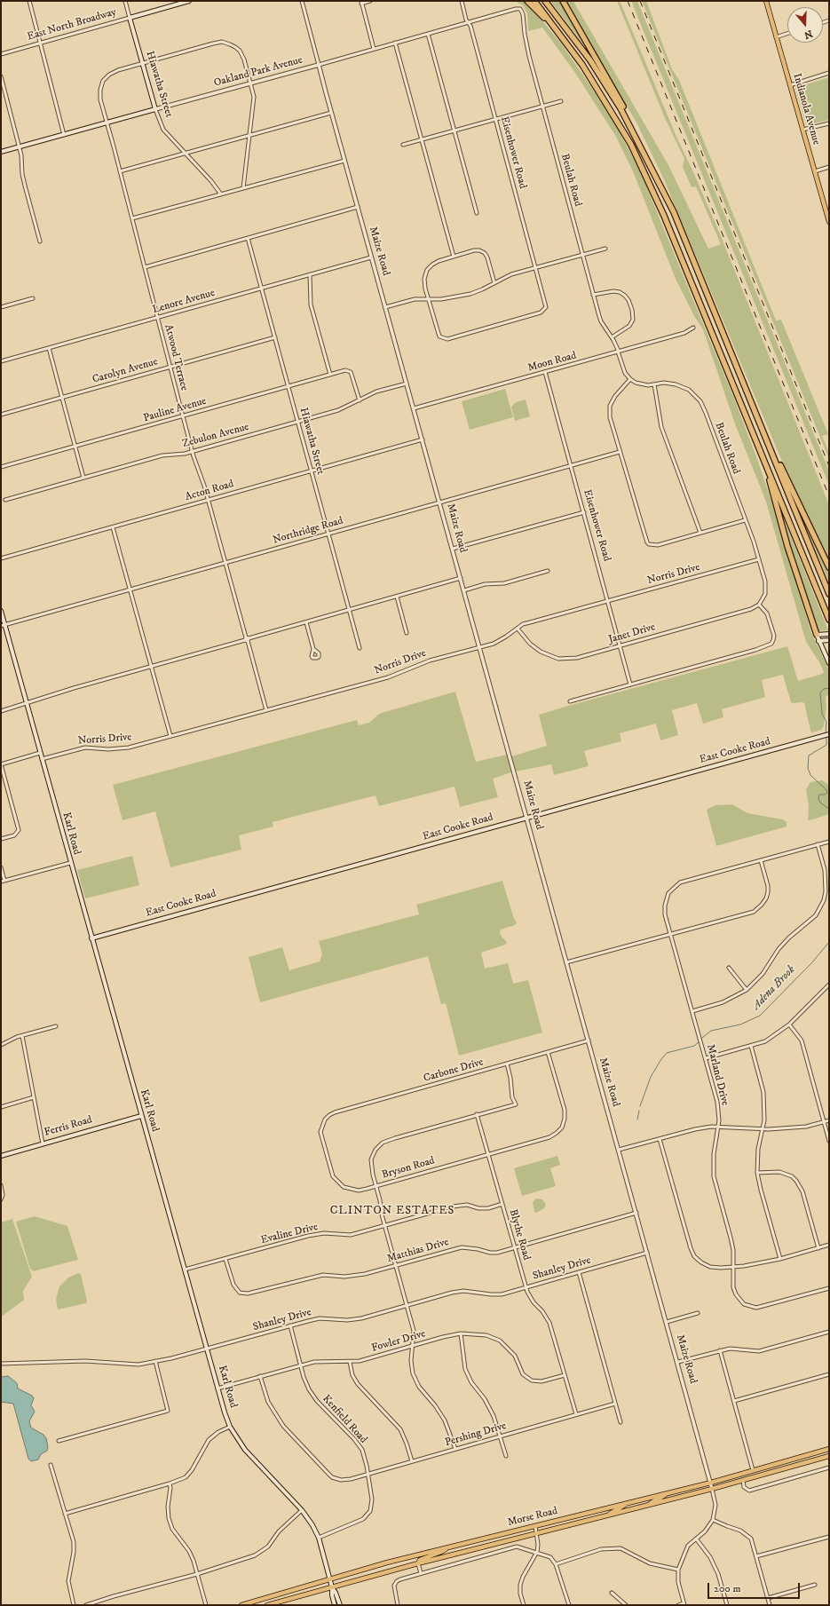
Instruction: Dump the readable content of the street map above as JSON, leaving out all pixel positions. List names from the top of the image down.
{
  "streets": {
    "main road": [
      "East North Broadway",
      "Oakland Park Avenue",
      "Hiawatha Street",
      "Indianola Avenue",
      "East Cooke Road",
      "Karl Road",
      "Ferris Road",
      "Morse Road"
    ],
    "street": [
      "Eisenhower Road",
      "Beulah Road",
      "Maize Road",
      "Lenore Avenue",
      "Atwood Terrace",
      "Moon Road",
      "Carolyn Avenue",
      "Pauline Avenue",
      "Zebulon Avenue",
      "Acton Road",
      "Northridge Road",
      "Norris Drive",
      "Janet Drive",
      "Carbone Drive",
      "Marland Drive",
      "Bryson Road",
      "Evaline Drive",
      "Blythe Road",
      "Matthias Drive",
      "Shanley Drive",
      "Fowler Drive",
      "Kenfield Road",
      "Pershing Drive"
    ]
  },
  "crossings": [
    ["East North Broadway", "Hiawatha Street"],
    ["Oakland Park Avenue", "Hiawatha Street"],
    ["Oakland Park Avenue", "Eisenhower Road"],
    ["Oakland Park Avenue", "Beulah Road"],
    ["Oakland Park Avenue", "Maize Road"],
    ["Oakland Park Avenue", "Atwood Terrace"],
    ["Hiawatha Street", "Lenore Avenue"],
    ["Hiawatha Street", "Atwood Terrace"],
    ["Hiawatha Street", "Carolyn Avenue"],
    ["Hiawatha Street", "Pauline Avenue"],
    ["Hiawatha Street", "Zebulon Avenue"],
    ["Hiawatha Street", "Acton Road"],
    ["Hiawatha Street", "Northridge Road"],
    ["Eisenhower Road", "Moon Road"],
    ["Eisenhower Road", "Northridge Road"],
    ["Eisenhower Road", "Norris Drive"],
    ["Eisenhower Road", "Janet Drive"],
    ["Beulah Road", "Moon Road"],
    ["Beulah Road", "Norris Drive"],
    ["Beulah Road", "Janet Drive"],
    ["Maize Road", "Lenore Avenue"],
    ["Maize Road", "Moon Road"],
    ["Maize Road", "Zebulon Avenue"],
    ["Maize Road", "Acton Road"],
    ["Maize Road", "Northridge Road"],
    ["Maize Road", "Norris Drive"],
    ["Maize Road", "East Cooke Road"],
    ["Maize Road", "Carbone Drive"],
    ["Maize Road", "Matthias Drive"],
    ["Maize Road", "Shanley Drive"],
    ["Maize Road", "Morse Road"],
    ["Lenore Avenue", "Atwood Terrace"],
    ["Atwood Terrace", "Carolyn Avenue"],
    ["Atwood Terrace", "Pauline Avenue"],
    ["Atwood Terrace", "Zebulon Avenue"],
    ["Atwood Terrace", "Acton Road"],
    ["Atwood Terrace", "Northridge Road"],
    ["Atwood Terrace", "Norris Drive"],
    ["Pauline Avenue", "Zebulon Avenue"],
    ["Northridge Road", "Karl Road"],
    ["Norris Drive", "Janet Drive"],
    ["Norris Drive", "Karl Road"],
    ["East Cooke Road", "Karl Road"],
    ["Karl Road", "Ferris Road"],
    ["Karl Road", "Evaline Drive"],
    ["Karl Road", "Shanley Drive"],
    ["Karl Road", "Fowler Drive"],
    ["Karl Road", "Kenfield Road"],
    ["Karl Road", "Morse Road"],
    ["Carbone Drive", "Bryson Road"],
    ["Bryson Road", "Blythe Road"],
    ["Evaline Drive", "Blythe Road"],
    ["Evaline Drive", "Matthias Drive"],
    ["Blythe Road", "Matthias Drive"],
    ["Blythe Road", "Shanley Drive"],
    ["Blythe Road", "Fowler Drive"],
    ["Blythe Road", "Pershing Drive"],
    ["Shanley Drive", "Kenfield Road"],
    ["Fowler Drive", "Kenfield Road"],
    ["Fowler Drive", "Pershing Drive"],
    ["Kenfield Road", "Pershing Drive"]
  ],
  "districts": ["CLINTON ESTATES"],
  "water": ["Adena Brook"],
  "scale_bar": "200 m",
  "north": "bottom"
}
